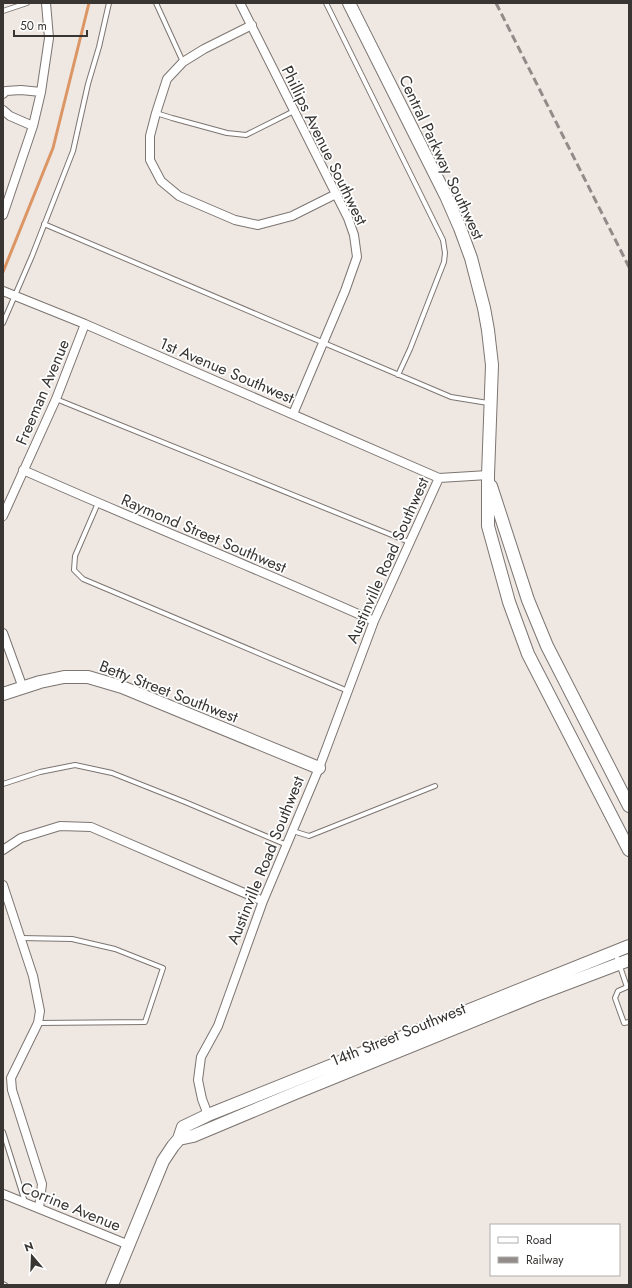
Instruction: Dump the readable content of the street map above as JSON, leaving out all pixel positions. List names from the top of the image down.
{
  "streets": {
    "street": [
      "Phillips Avenue Southwest",
      "Central Parkway Southwest",
      "1st Avenue Southwest",
      "Freeman Avenue",
      "Raymond Street Southwest",
      "Austinville Road Southwest",
      "Betty Street Southwest",
      "14th Street Southwest",
      "Corrine Avenue"
    ]
  },
  "crossings": [
    ["Phillips Avenue Southwest", "1st Avenue Southwest"],
    ["Central Parkway Southwest", "Austinville Road Southwest"],
    ["1st Avenue Southwest", "Freeman Avenue"],
    ["1st Avenue Southwest", "Austinville Road Southwest"],
    ["Freeman Avenue", "Raymond Street Southwest"],
    ["Raymond Street Southwest", "Austinville Road Southwest"],
    ["Austinville Road Southwest", "Betty Street Southwest"],
    ["Austinville Road Southwest", "14th Street Southwest"]
  ],
  "legend": ["Road", "Railway"],
  "scale_bar": "50 m",
  "north": "top"
}
